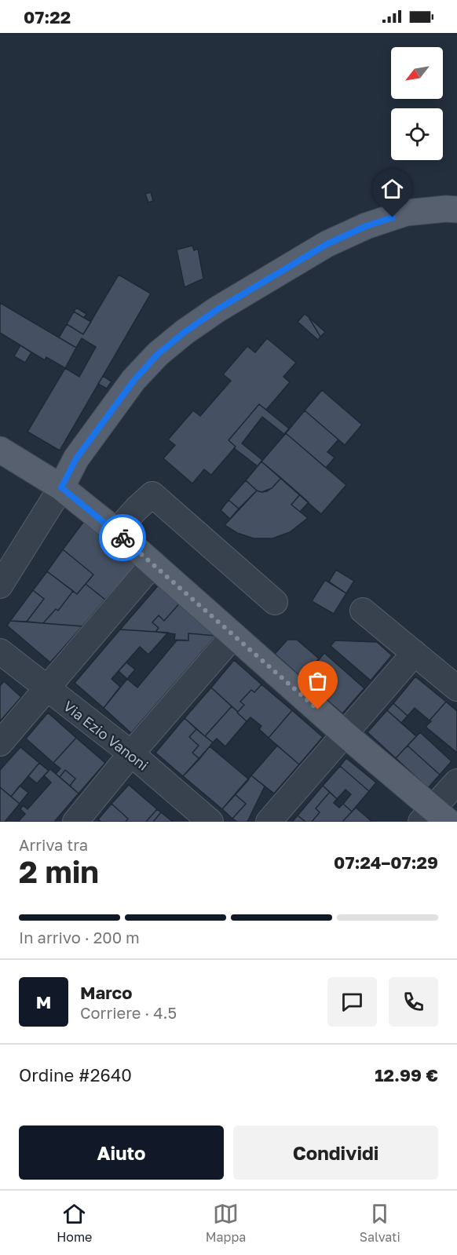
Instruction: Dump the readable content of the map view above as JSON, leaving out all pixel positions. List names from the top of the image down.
{
  "streets": {
    "street": ["Via Ezio Vanoni"]
  },
  "north": "bottom left",
  "page": {
    "status": "07:22",
    "heading": ["2 min", "Arriva tra", "07:24–07:29"],
    "panel": [
      "Marco",
      "Corriere · 4.5",
      "Ordine #2640",
      "12.99 €"
    ],
    "bar": "In arrivo · 200 m",
    "round": "M",
    "buttons": ["Aiuto", "Condividi"],
    "tabs": ["Home", "Mappa", "Salvati"]
  }
}
